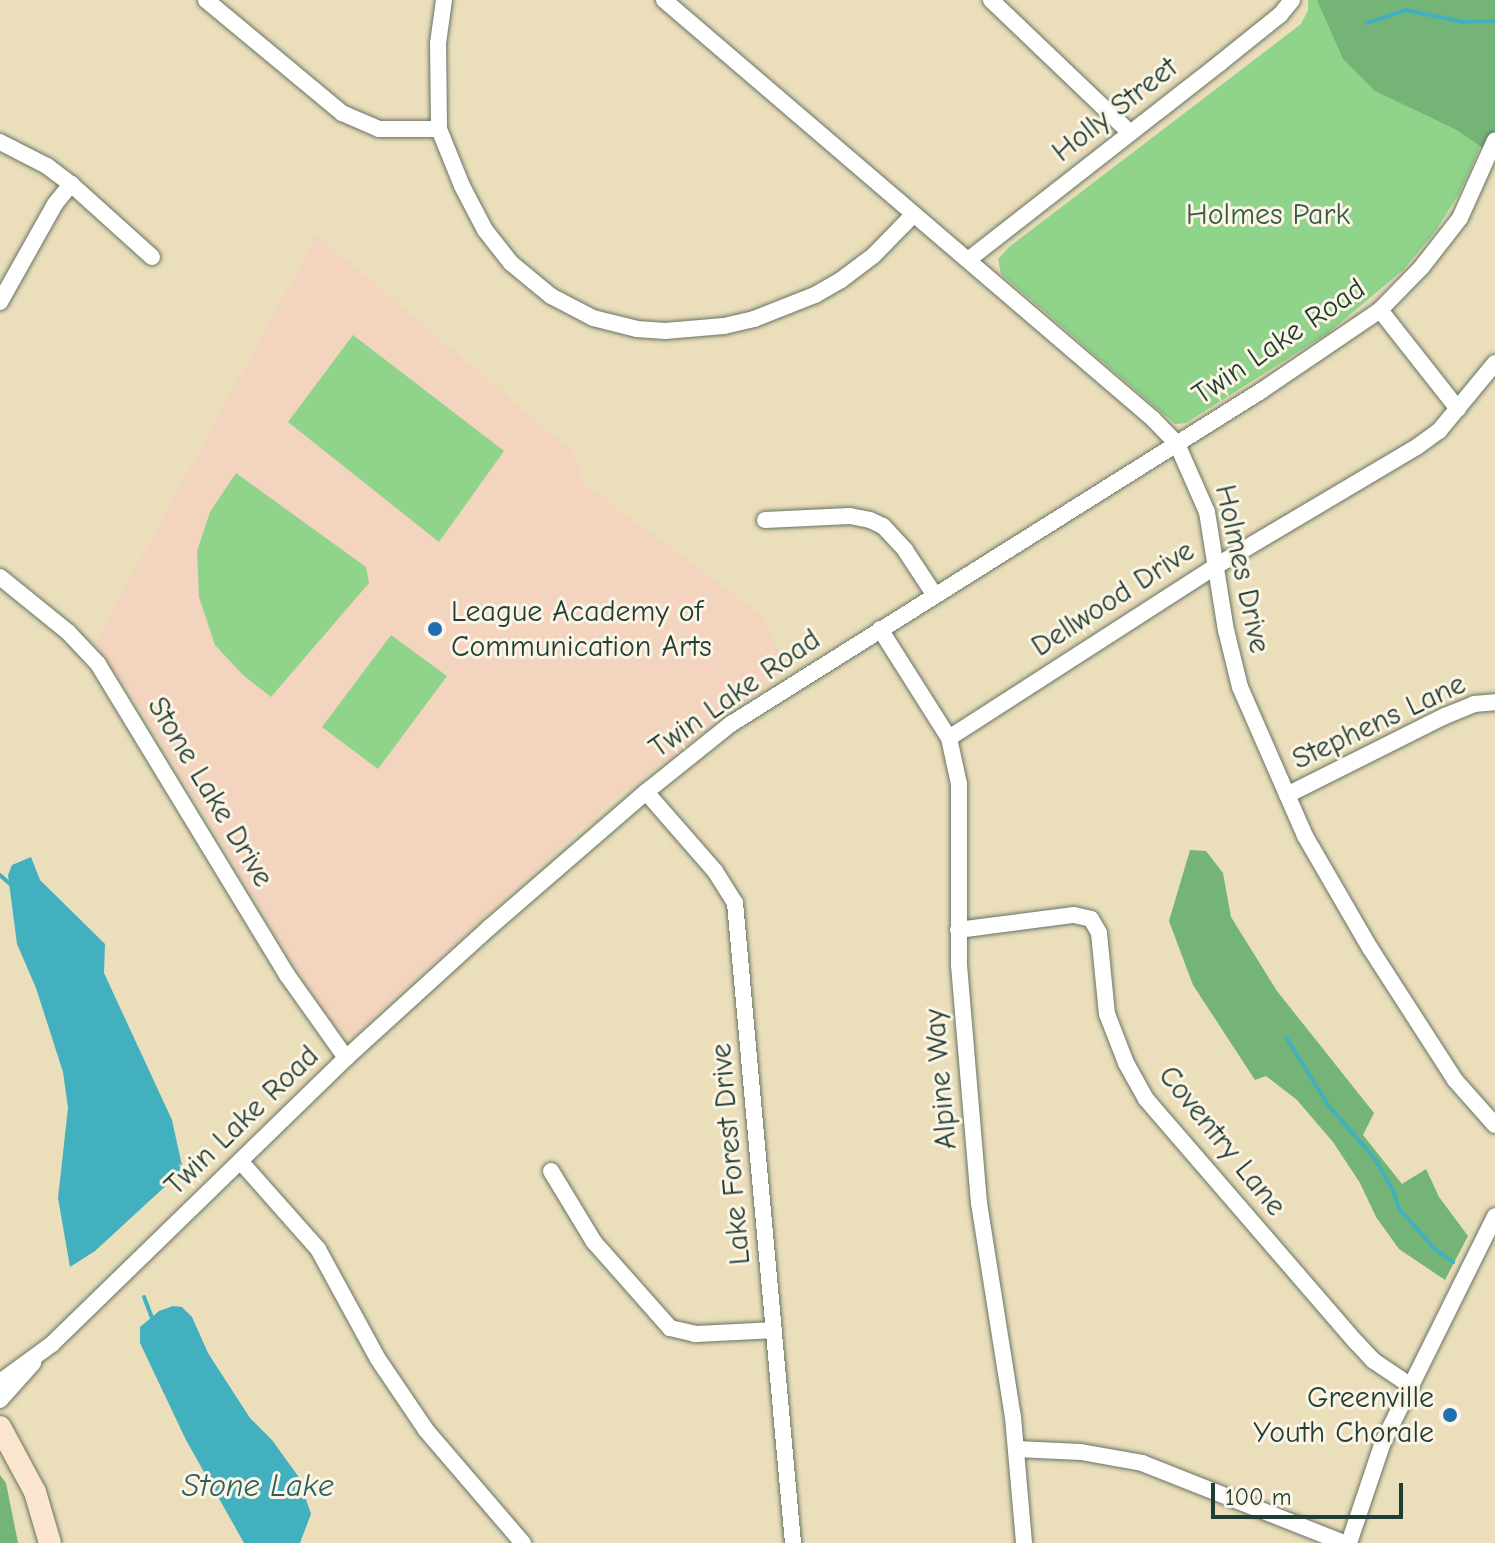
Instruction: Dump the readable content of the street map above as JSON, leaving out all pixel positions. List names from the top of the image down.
{
  "streets": {
    "street": [
      "Holly Street",
      "Twin Lake Road",
      "Holmes Drive",
      "Dellwood Drive",
      "Stephens Lane",
      "Stone Lake Drive",
      "Alpine Way",
      "Coventry Lane",
      "Lake Forest Drive"
    ]
  },
  "crossings": [
    ["Holly Street", "Holmes Drive"],
    ["Twin Lake Road", "Holmes Drive"],
    ["Twin Lake Road", "Stone Lake Drive"],
    ["Twin Lake Road", "Alpine Way"],
    ["Twin Lake Road", "Lake Forest Drive"],
    ["Holmes Drive", "Dellwood Drive"],
    ["Holmes Drive", "Stephens Lane"],
    ["Dellwood Drive", "Alpine Way"],
    ["Alpine Way", "Coventry Lane"]
  ],
  "water": ["Stone Lake"],
  "parks": ["Holmes Park"],
  "places": ["League Academy of Communication Arts", "Greenville Youth Chorale"],
  "scale_bar": "100 m"
}
